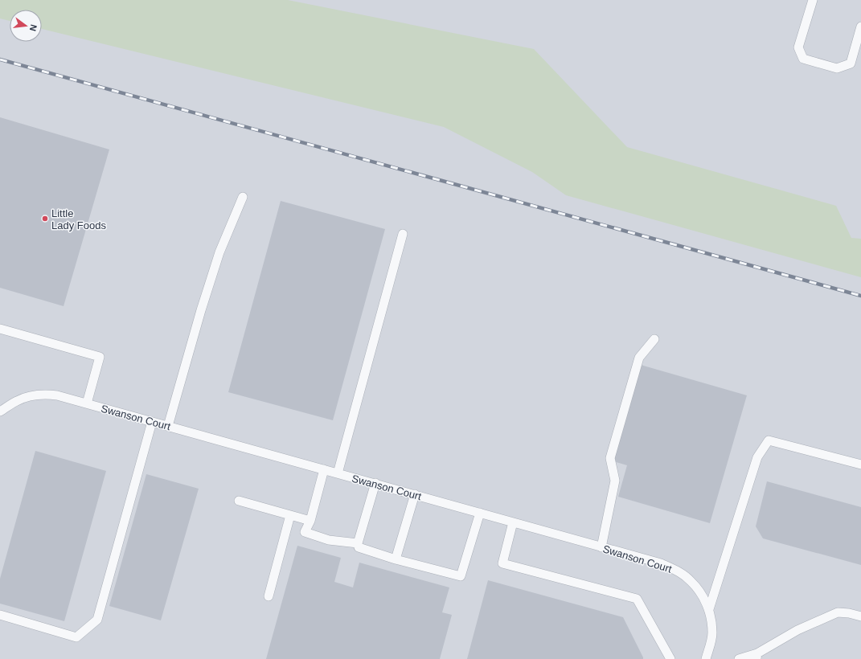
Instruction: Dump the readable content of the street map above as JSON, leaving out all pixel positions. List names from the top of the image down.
{
  "streets": {
    "lane": ["Swanson Court"]
  },
  "places": ["Little Lady Foods"],
  "north": "right"
}
